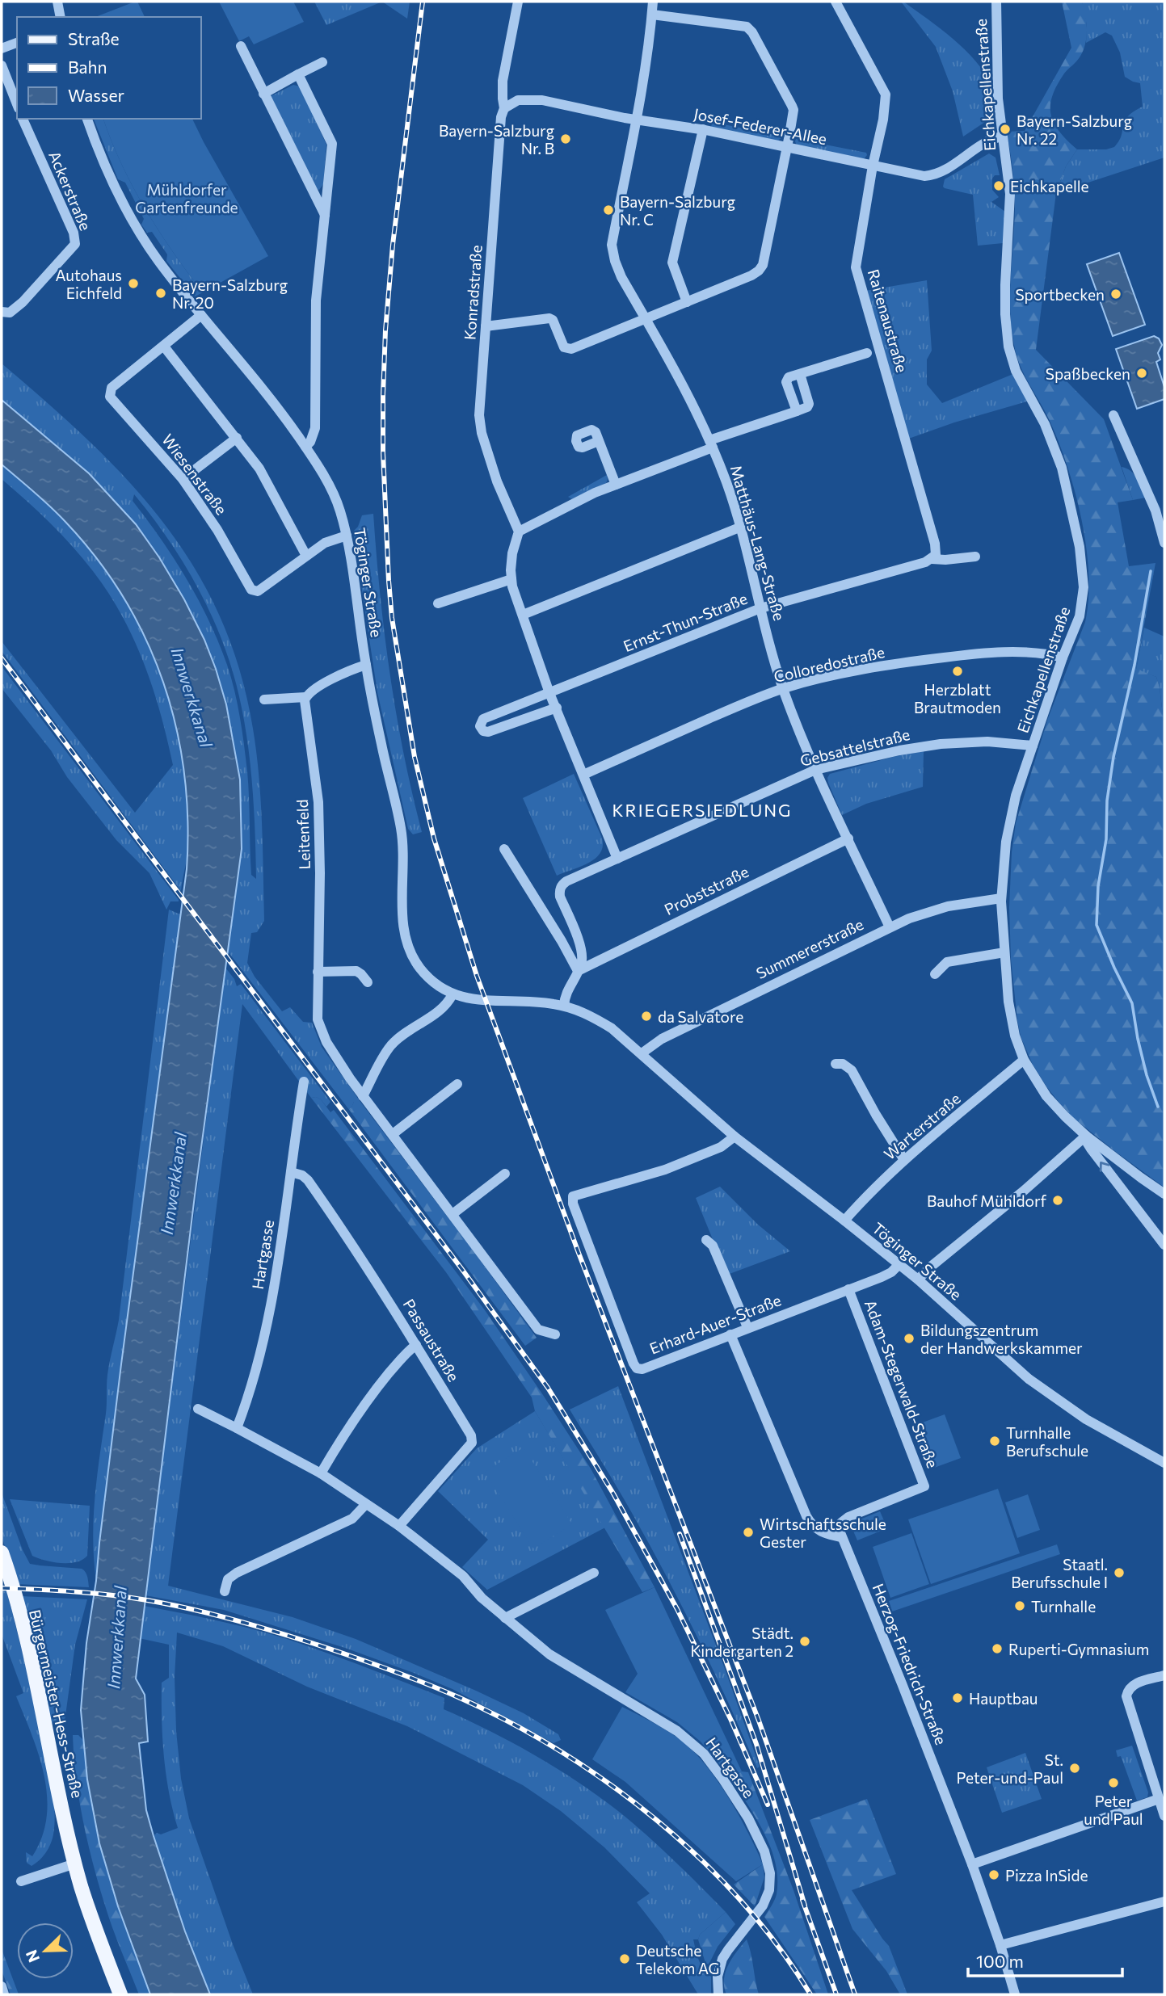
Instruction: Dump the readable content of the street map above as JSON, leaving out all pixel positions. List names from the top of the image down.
{
  "streets": {
    "main road": ["Bürgermeister-Hess-Straße"],
    "street": [
      "Eichkapellenstraße",
      "Josef-Federer-Allee",
      "Ackerstraße",
      "Konradstraße",
      "Raitenaustraße",
      "Wiesenstraße",
      "Matthäus-Lang-Straße",
      "Töginger Straße",
      "Ernst-Thun-Straße",
      "Colloredostraße",
      "Gebsattelstraße",
      "Leitenfeld",
      "Probststraße",
      "Summererstraße",
      "Warterstraße",
      "Hartgasse",
      "Erhard-Auer-Straße",
      "Passaustraße",
      "Adam-Stegerwald-Straße",
      "Herzog-Friedrich-Straße"
    ]
  },
  "crossings": [
    ["Eichkapellenstraße", "Josef-Federer-Allee"],
    ["Eichkapellenstraße", "Colloredostraße"],
    ["Eichkapellenstraße", "Gebsattelstraße"],
    ["Eichkapellenstraße", "Summererstraße"],
    ["Eichkapellenstraße", "Warterstraße"],
    ["Josef-Federer-Allee", "Konradstraße"],
    ["Josef-Federer-Allee", "Raitenaustraße"],
    ["Josef-Federer-Allee", "Matthäus-Lang-Straße"],
    ["Raitenaustraße", "Ernst-Thun-Straße"],
    ["Wiesenstraße", "Töginger Straße"],
    ["Matthäus-Lang-Straße", "Ernst-Thun-Straße"],
    ["Matthäus-Lang-Straße", "Colloredostraße"],
    ["Matthäus-Lang-Straße", "Gebsattelstraße"],
    ["Matthäus-Lang-Straße", "Probststraße"],
    ["Matthäus-Lang-Straße", "Summererstraße"],
    ["Töginger Straße", "Summererstraße"],
    ["Töginger Straße", "Warterstraße"],
    ["Töginger Straße", "Erhard-Auer-Straße"],
    ["Gebsattelstraße", "Probststraße"],
    ["Hartgasse", "Passaustraße"],
    ["Erhard-Auer-Straße", "Adam-Stegerwald-Straße"],
    ["Adam-Stegerwald-Straße", "Herzog-Friedrich-Straße"]
  ],
  "districts": ["KRIEGERSIEDLUNG"],
  "water": ["Innwerkkanal"],
  "parks": ["Mühldorfer Gartenfreunde"],
  "places": [
    "Bayern-Salzburg Nr. 22",
    "Bayern-Salzburg Nr. B",
    "Eichkapelle",
    "Bayern-Salzburg Nr. C",
    "Autohaus Eichfeld",
    "Bayern-Salzburg Nr. 20",
    "Sportbecken",
    "Spaßbecken",
    "Herzblatt Brautmoden",
    "da Salvatore",
    "Bauhof Mühldorf",
    "Bildungszentrum der Handwerkskammer",
    "Turnhalle Berufschule",
    "Wirtschaftsschule Gester",
    "Staatl. Berufsschule I",
    "Turnhalle",
    "Städt. Kindergarten 2",
    "Ruperti-Gymnasium",
    "Hauptbau",
    "St. Peter-und-Paul",
    "Peter und Paul",
    "Pizza InSide",
    "Deutsche Telekom AG"
  ],
  "legend": ["Straße", "Bahn", "Wasser"],
  "scale_bar": "100 m",
  "north": "bottom left"
}
